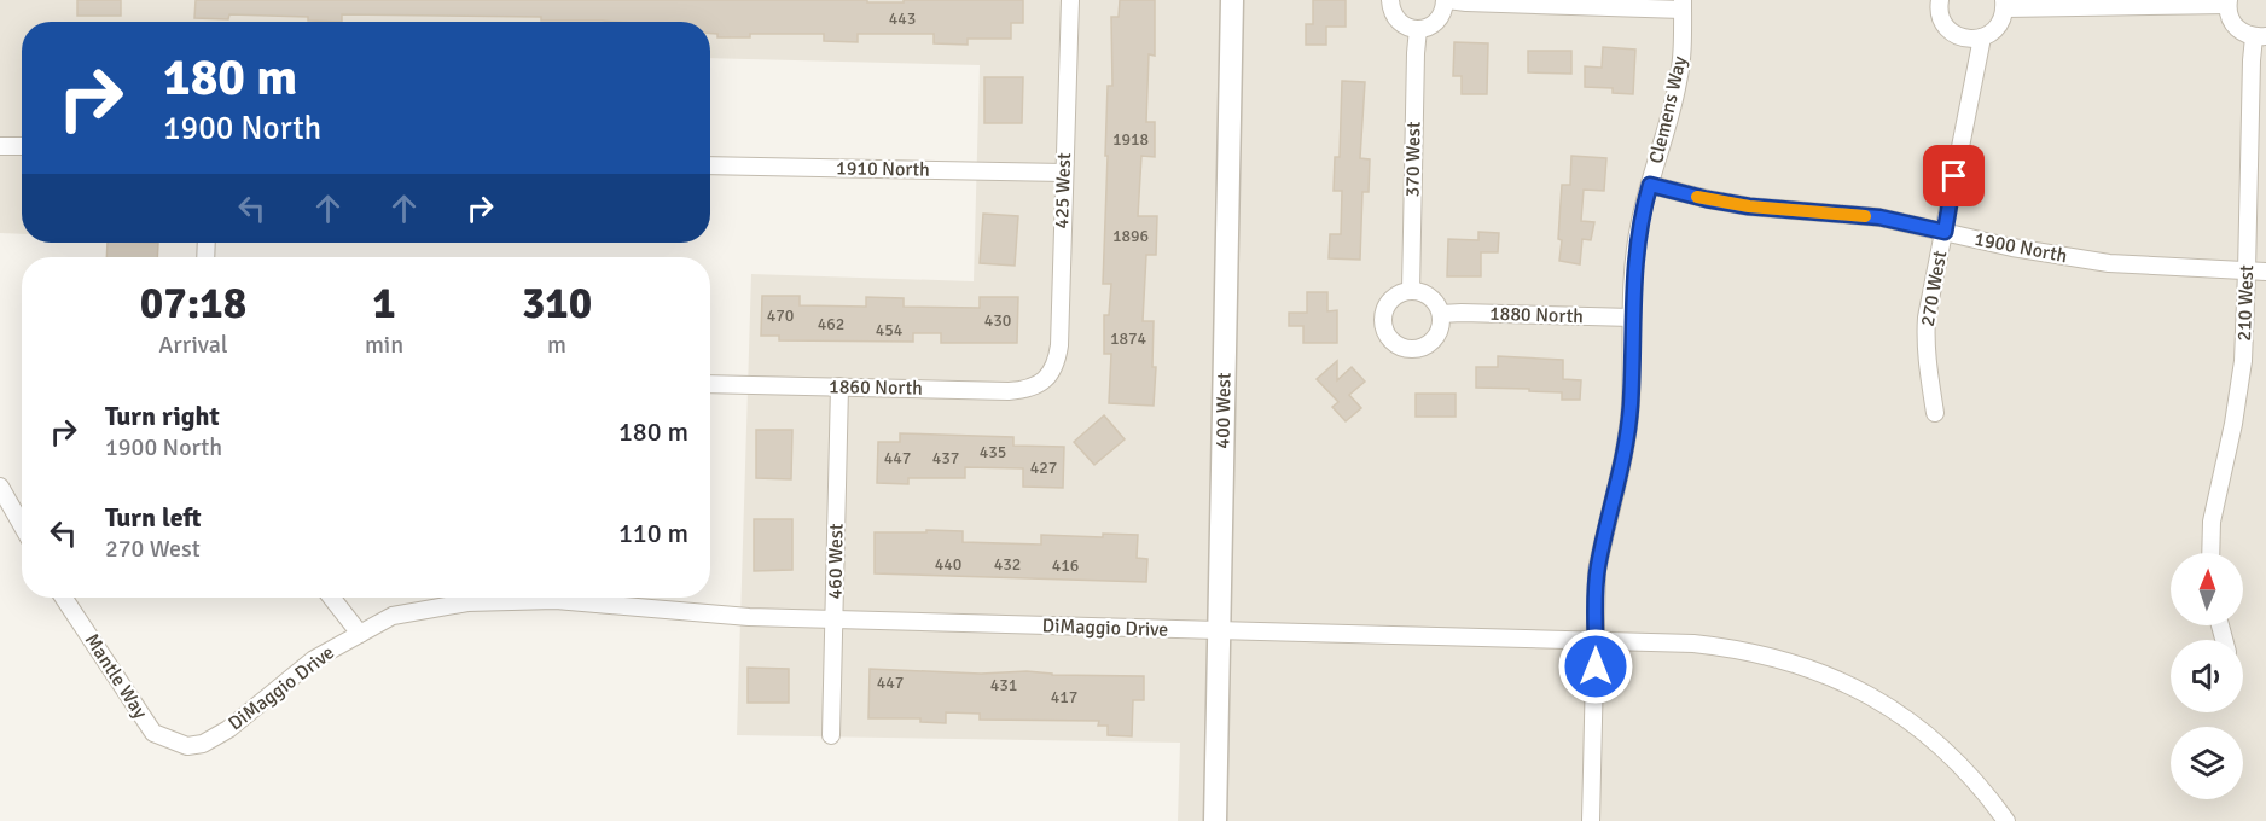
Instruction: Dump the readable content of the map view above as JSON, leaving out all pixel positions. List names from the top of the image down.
{
  "streets": {
    "street": [
      "Clemens Way",
      "370 West",
      "1910 North",
      "425 West",
      "1900 North",
      "270 West",
      "210 West",
      "1880 North",
      "1860 North",
      "400 West",
      "460 West",
      "DiMaggio Drive",
      "Mantle Way"
    ]
  },
  "crossings": [
    ["Clemens Way", "1900 North"],
    ["Clemens Way", "1880 North"],
    ["Clemens Way", "DiMaggio Drive"],
    ["370 West", "1880 North"],
    ["1910 North", "425 West"],
    ["425 West", "1860 North"],
    ["1900 North", "270 West"],
    ["1900 North", "210 West"],
    ["1860 North", "460 West"],
    ["400 West", "DiMaggio Drive"],
    ["460 West", "DiMaggio Drive"],
    ["DiMaggio Drive", "Mantle Way"]
  ],
  "house_numbers": [
    "443",
    "1918",
    "1896",
    "470",
    "430",
    "462",
    "454",
    "1874",
    "435",
    "447",
    "437",
    "427",
    "440",
    "432",
    "416",
    "447",
    "431",
    "417"
  ],
  "north": "top",
  "page": {
    "turn": ["180 m", "1900 North"],
    "eta": [
      "07:18",
      "Arrival",
      "1",
      "min",
      "310",
      "m"
    ],
    "list": [
      {
        "name": "Turn right",
        "note": "1900 North",
        "value": "180 m"
      },
      {
        "name": "Turn left",
        "note": "270 West",
        "value": "110 m"
      }
    ]
  }
}
